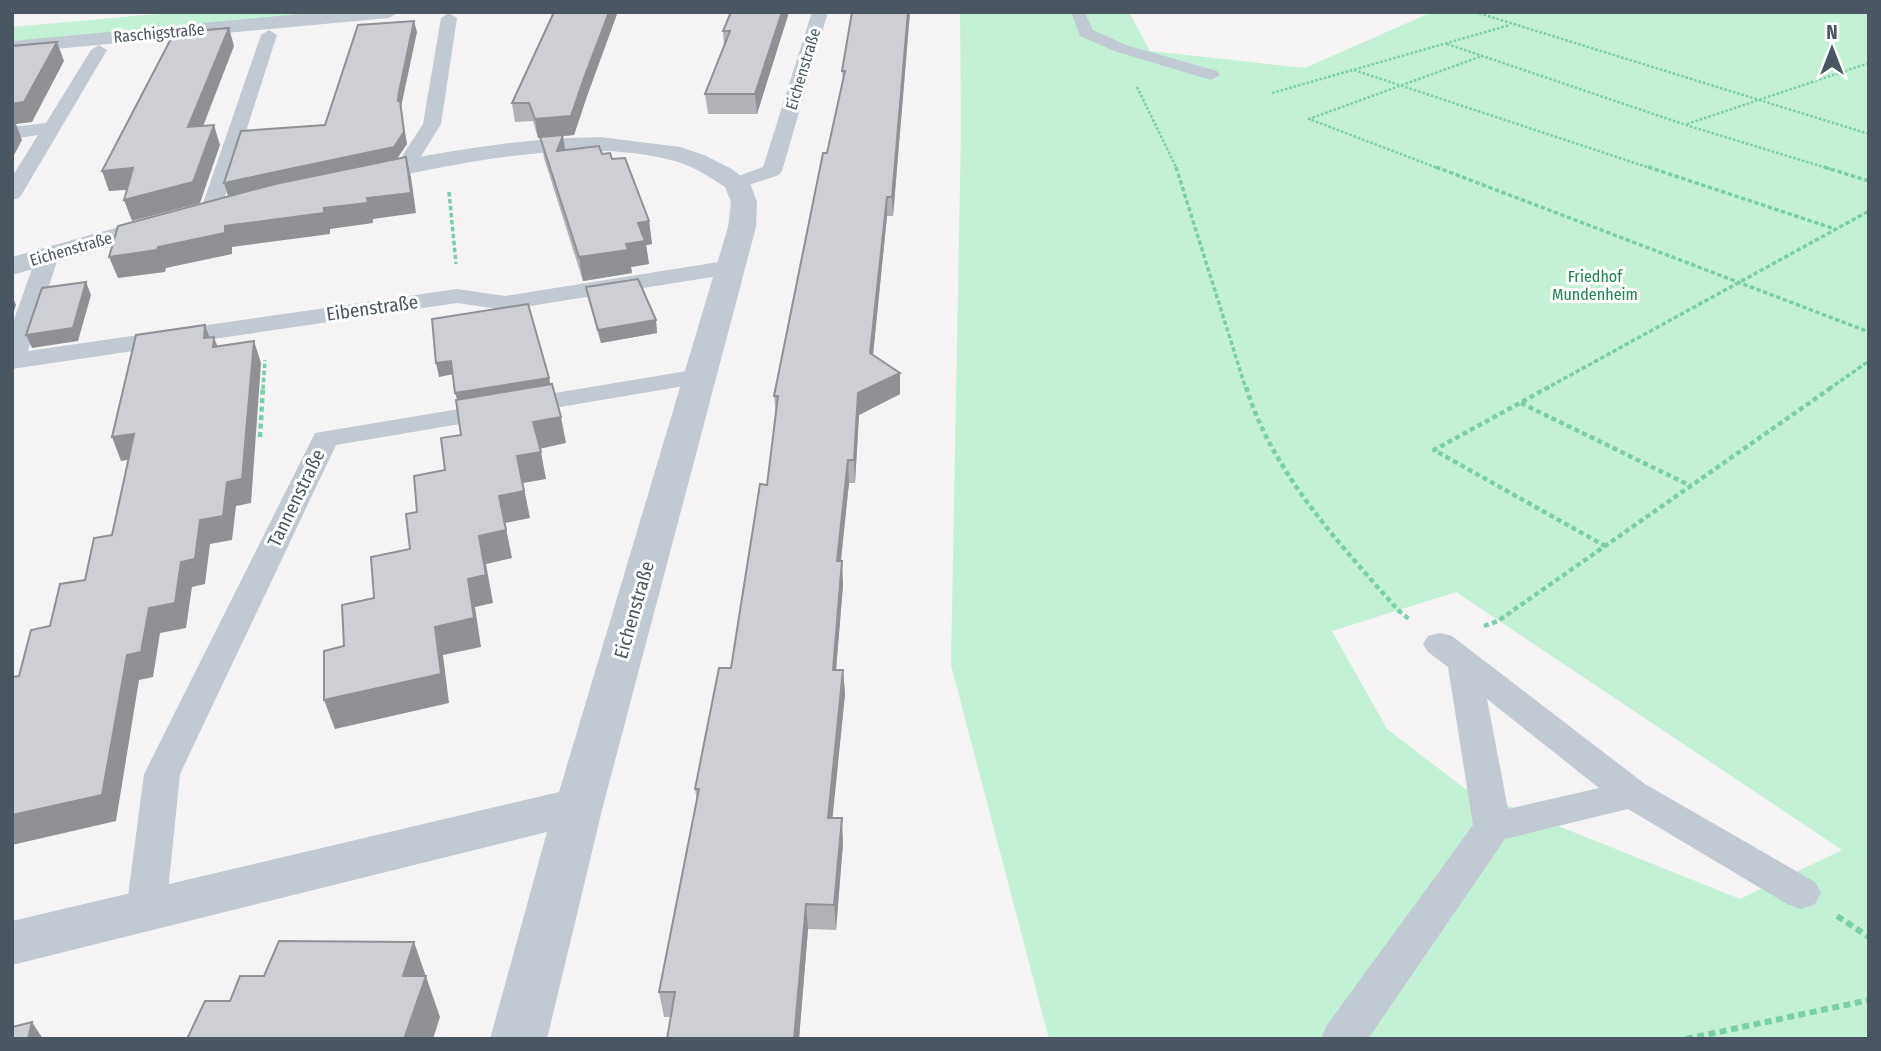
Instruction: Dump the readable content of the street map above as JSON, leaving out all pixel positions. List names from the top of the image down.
{
  "streets": {
    "street": ["Raschigstraße", "Eichenstraße"],
    "lane": ["Eibenstraße", "Tannenstraße"]
  },
  "crossings": [
    ["Eichenstraße", "Eibenstraße"],
    ["Eichenstraße", "Tannenstraße"]
  ],
  "parks": ["Friedhof Mundenheim"],
  "north": "top"
}
